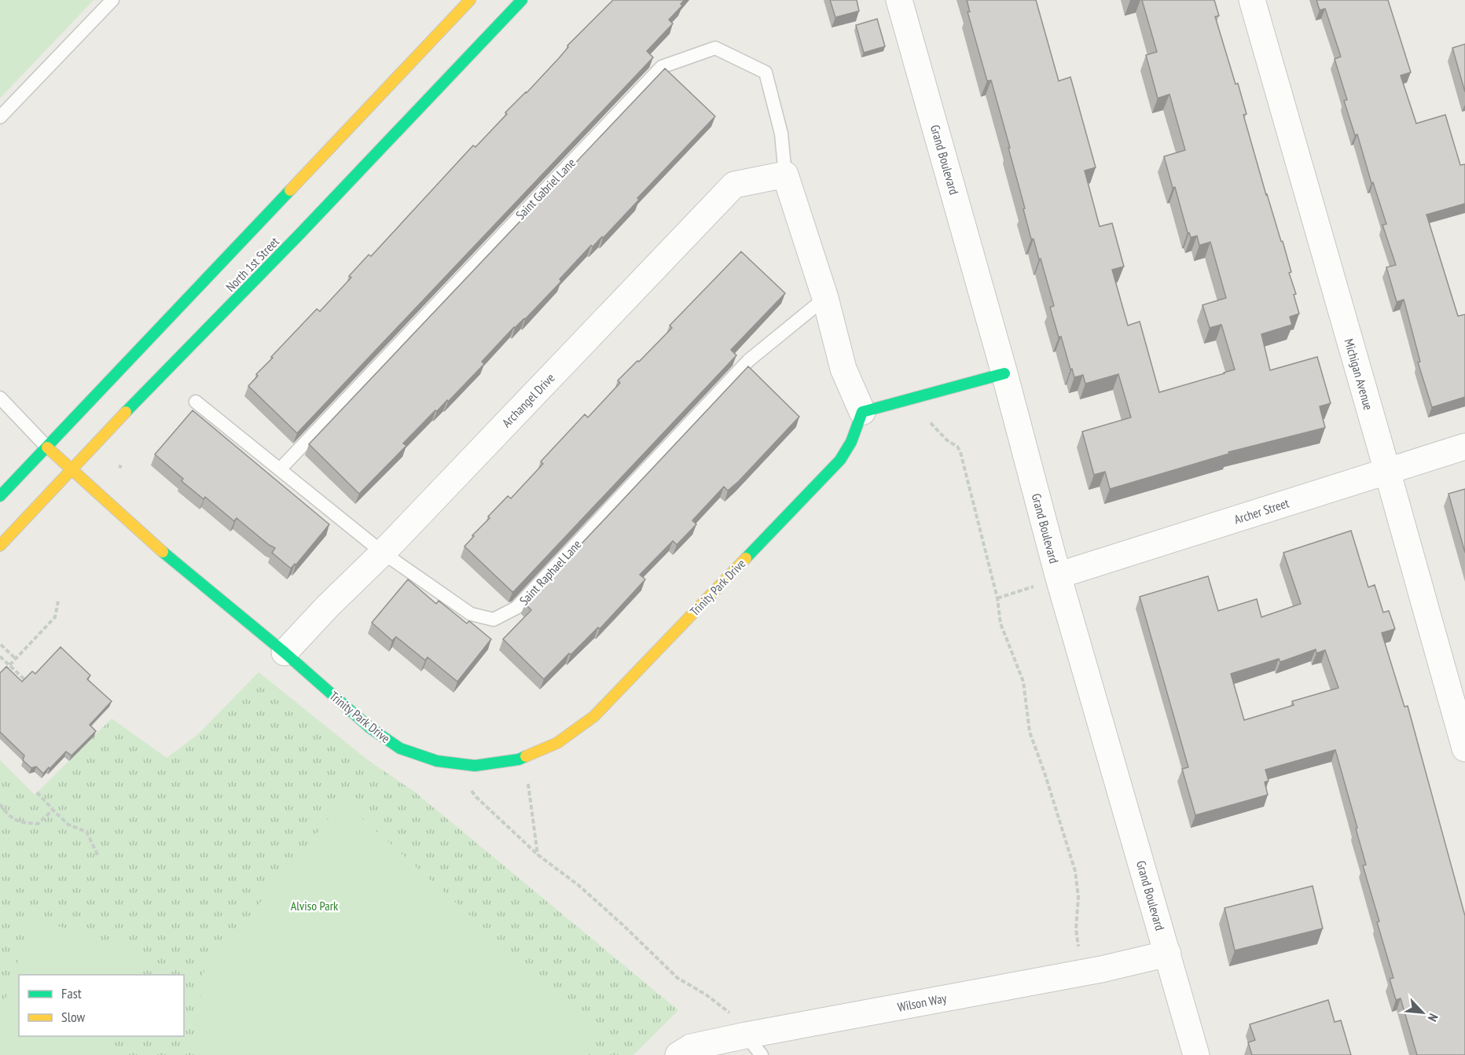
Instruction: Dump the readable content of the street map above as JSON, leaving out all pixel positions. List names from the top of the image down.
{
  "streets": {
    "main road": ["North 1st Street", "Trinity Park Drive"],
    "street": [
      "Grand Boulevard",
      "Michigan Avenue",
      "Archangel Drive",
      "Archer Street",
      "Wilson Way"
    ],
    "lane": ["Saint Gabriel Lane", "Saint Raphael Lane"]
  },
  "crossings": [
    ["Grand Boulevard", "Archer Street"],
    ["Grand Boulevard", "Wilson Way"],
    ["Saint Gabriel Lane", "Archangel Drive"],
    ["Saint Gabriel Lane", "Saint Raphael Lane"],
    ["North 1st Street", "Trinity Park Drive"],
    ["Michigan Avenue", "Archer Street"],
    ["Archangel Drive", "Saint Raphael Lane"],
    ["Archangel Drive", "Trinity Park Drive"]
  ],
  "parks": ["Alviso Park"],
  "legend": ["Fast", "Slow"],
  "north": "bottom right"
}
